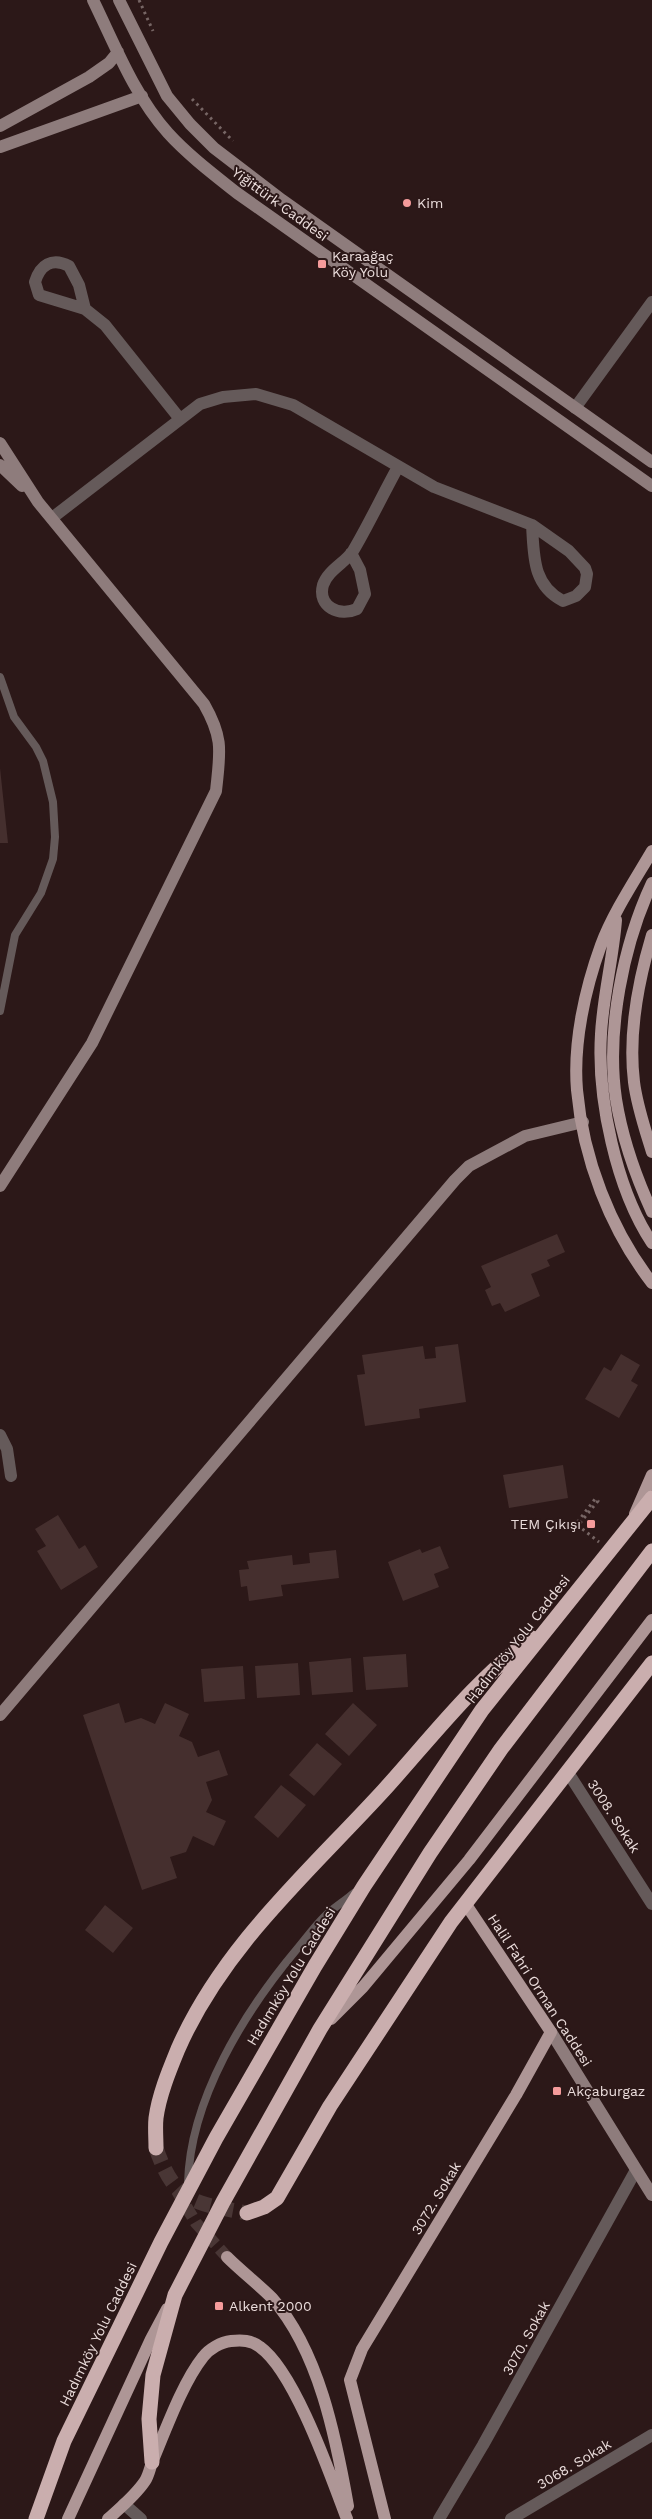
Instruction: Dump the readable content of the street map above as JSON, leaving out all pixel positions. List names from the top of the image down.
{
  "streets": {
    "highway": ["Hadımköy Yolu Caddesi"],
    "main road": ["Halil Fahri Orman Caddesi", "3072. Sokak"],
    "street": [
      "Yiğittürk Caddesi",
      "3008. Sokak",
      "3070. Sokak",
      "3068. Sokak"
    ]
  },
  "crossings": [
    ["Halil Fahri Orman Caddesi", "3072. Sokak"],
    ["Halil Fahri Orman Caddesi", "3070. Sokak"]
  ],
  "places": {
    "other": ["Kim"],
    "transit": [
      "Karaağaç Köy Yolu",
      "TEM Çıkışı",
      "Akçaburgaz",
      "Alkent 2000"
    ]
  }
}
